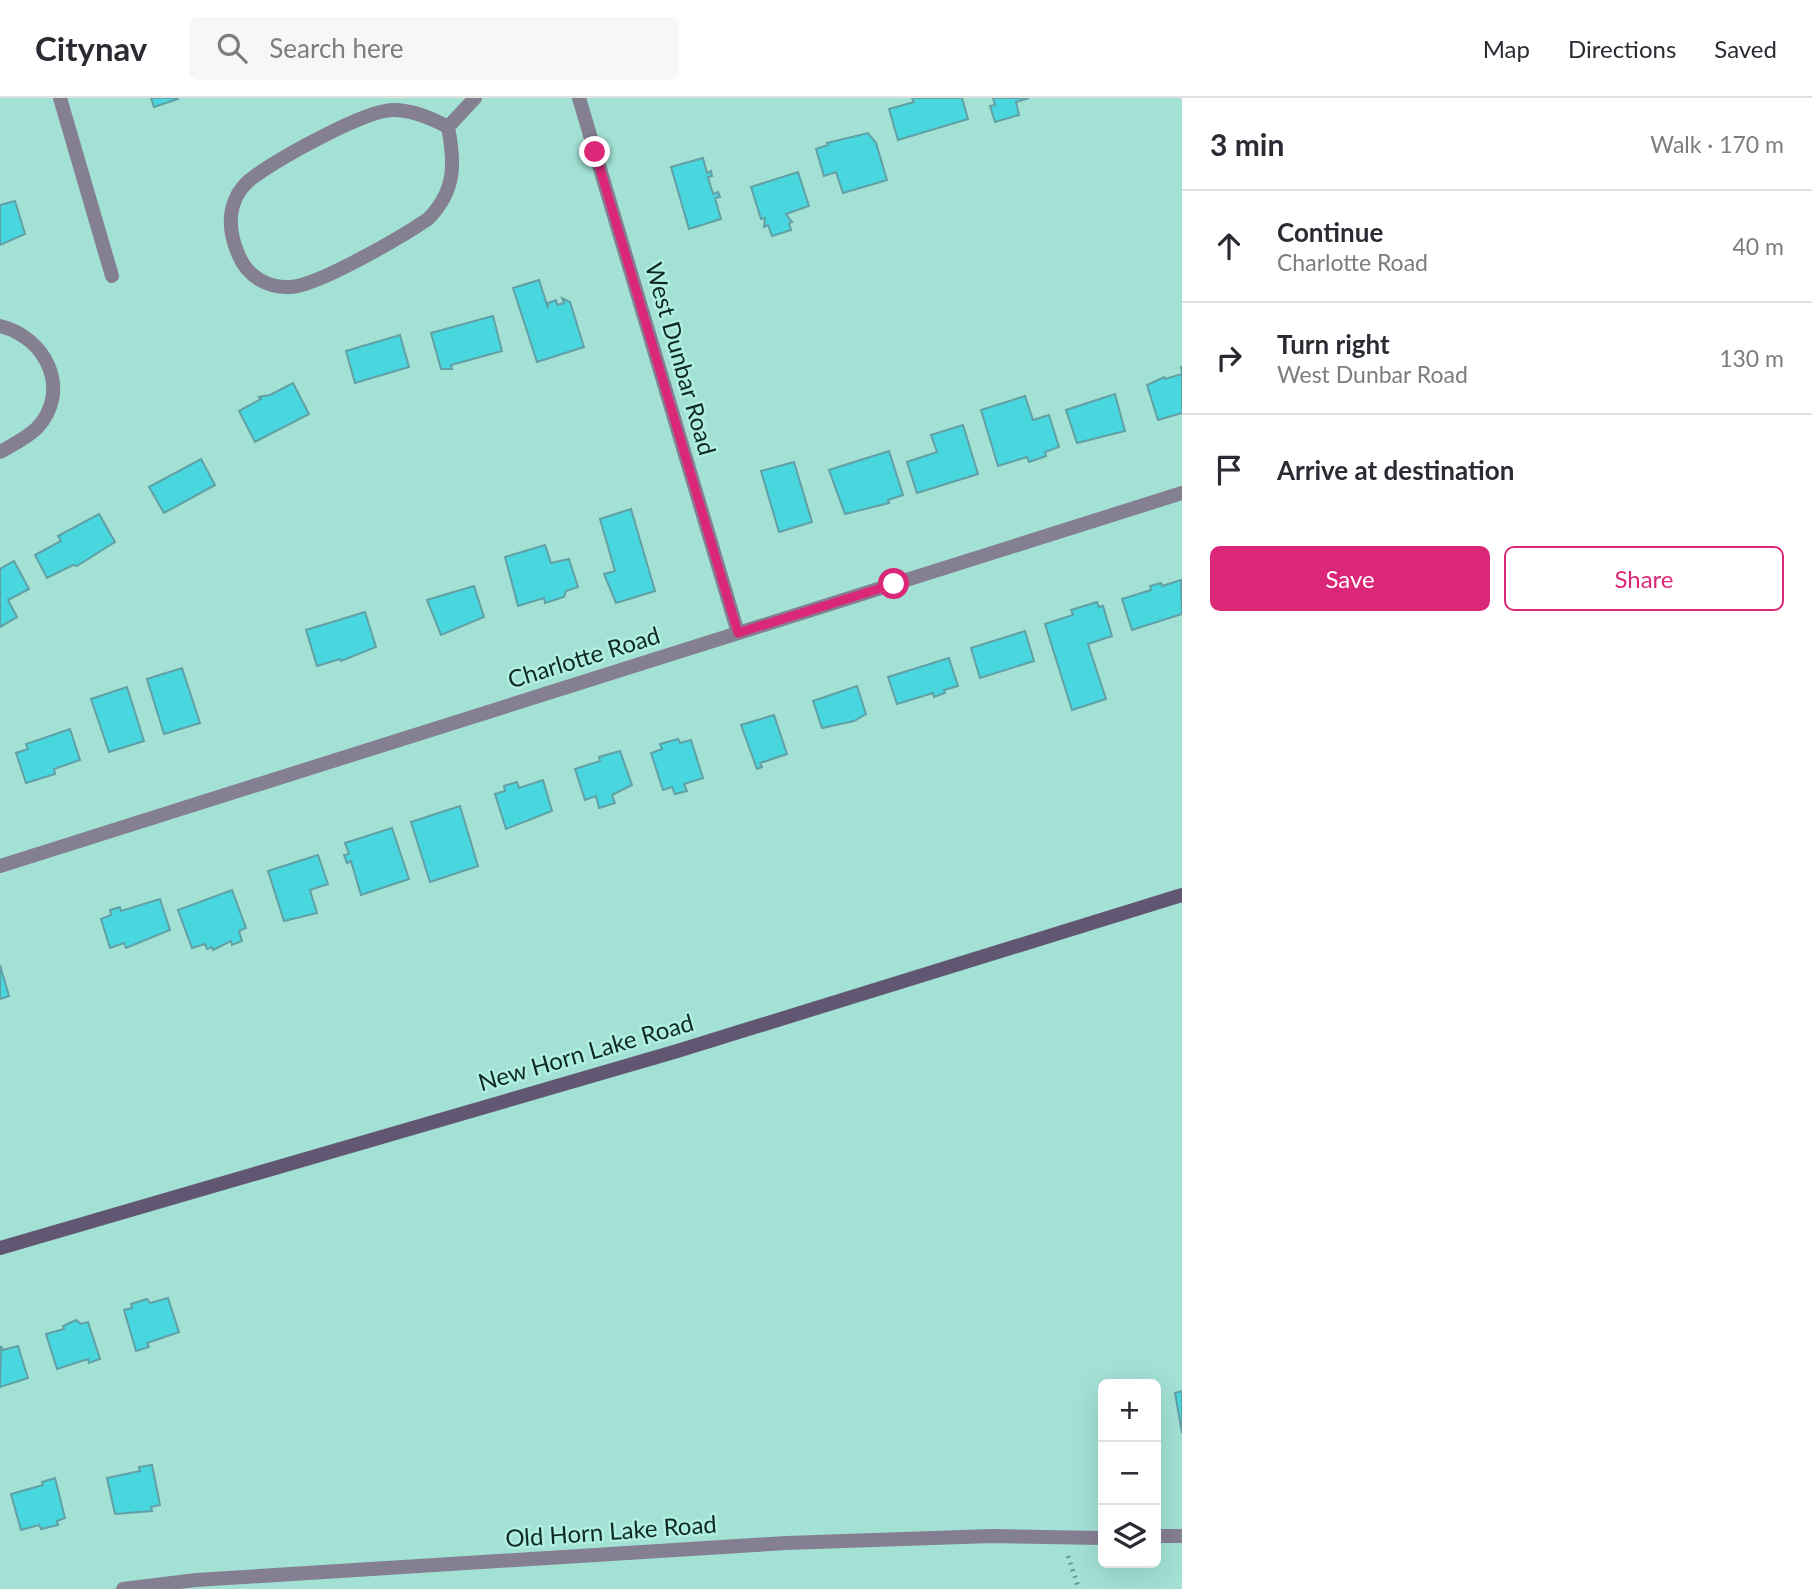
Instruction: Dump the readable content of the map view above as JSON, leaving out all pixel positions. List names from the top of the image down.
{
  "streets": {
    "main road": ["New Horn Lake Road"],
    "street": ["West Dunbar Road", "Charlotte Road", "Old Horn Lake Road"]
  },
  "crossings": [
    ["West Dunbar Road", "Charlotte Road"]
  ],
  "page": {
    "header": "Citynav",
    "search": "Search here",
    "nav": ["Map", "Directions", "Saved"],
    "heading": ["3 min", "Walk · 170 m"],
    "list": [
      ["Continue", "Charlotte Road", "40 m"],
      ["Turn right", "West Dunbar Road", "130 m"],
      "Arrive at destination"
    ],
    "buttons": ["Save", "Share"],
    "map_buttons": ["+", "−"]
  }
}
